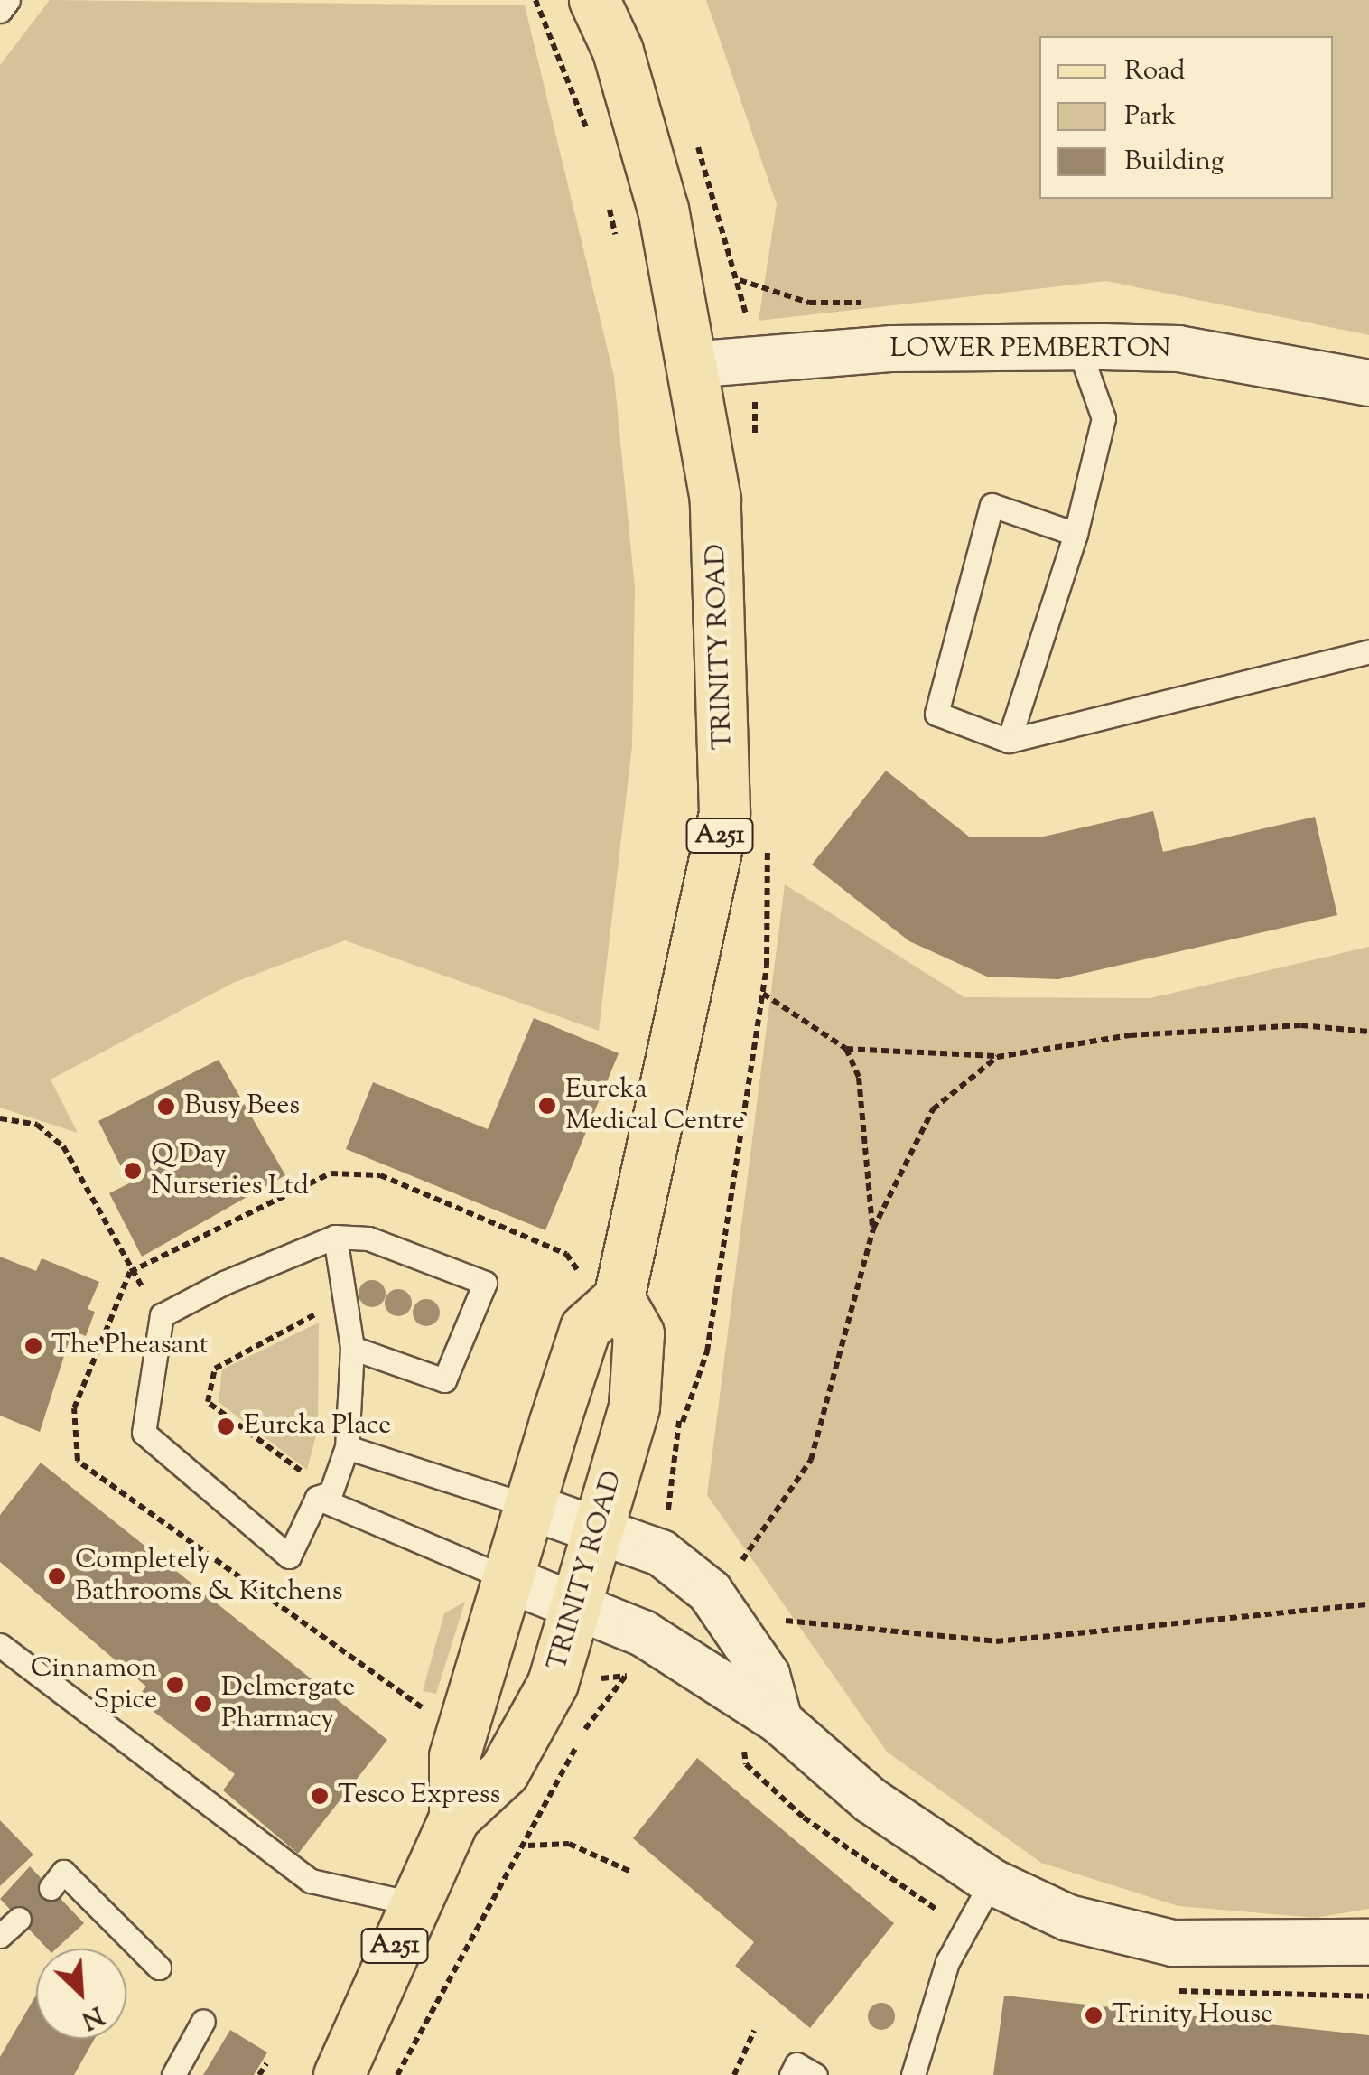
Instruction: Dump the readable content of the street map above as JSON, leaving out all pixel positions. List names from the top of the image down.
{
  "streets": {
    "main road": ["TRINITY ROAD", "A251"],
    "street": ["LOWER PEMBERTON"]
  },
  "crossings": [
    ["LOWER PEMBERTON", "TRINITY ROAD"]
  ],
  "places": [
    "Eureka Medical Centre",
    "Busy Bees",
    "Q Day Nurseries Ltd",
    "The Pheasant",
    "Eureka Place",
    "Completely Bathrooms & Kitchens",
    "Cinnamon Spice",
    "Delmergate Pharmacy",
    "Tesco Express",
    "Trinity House"
  ],
  "legend": ["Road", "Park", "Building"],
  "north": "bottom right"
}
